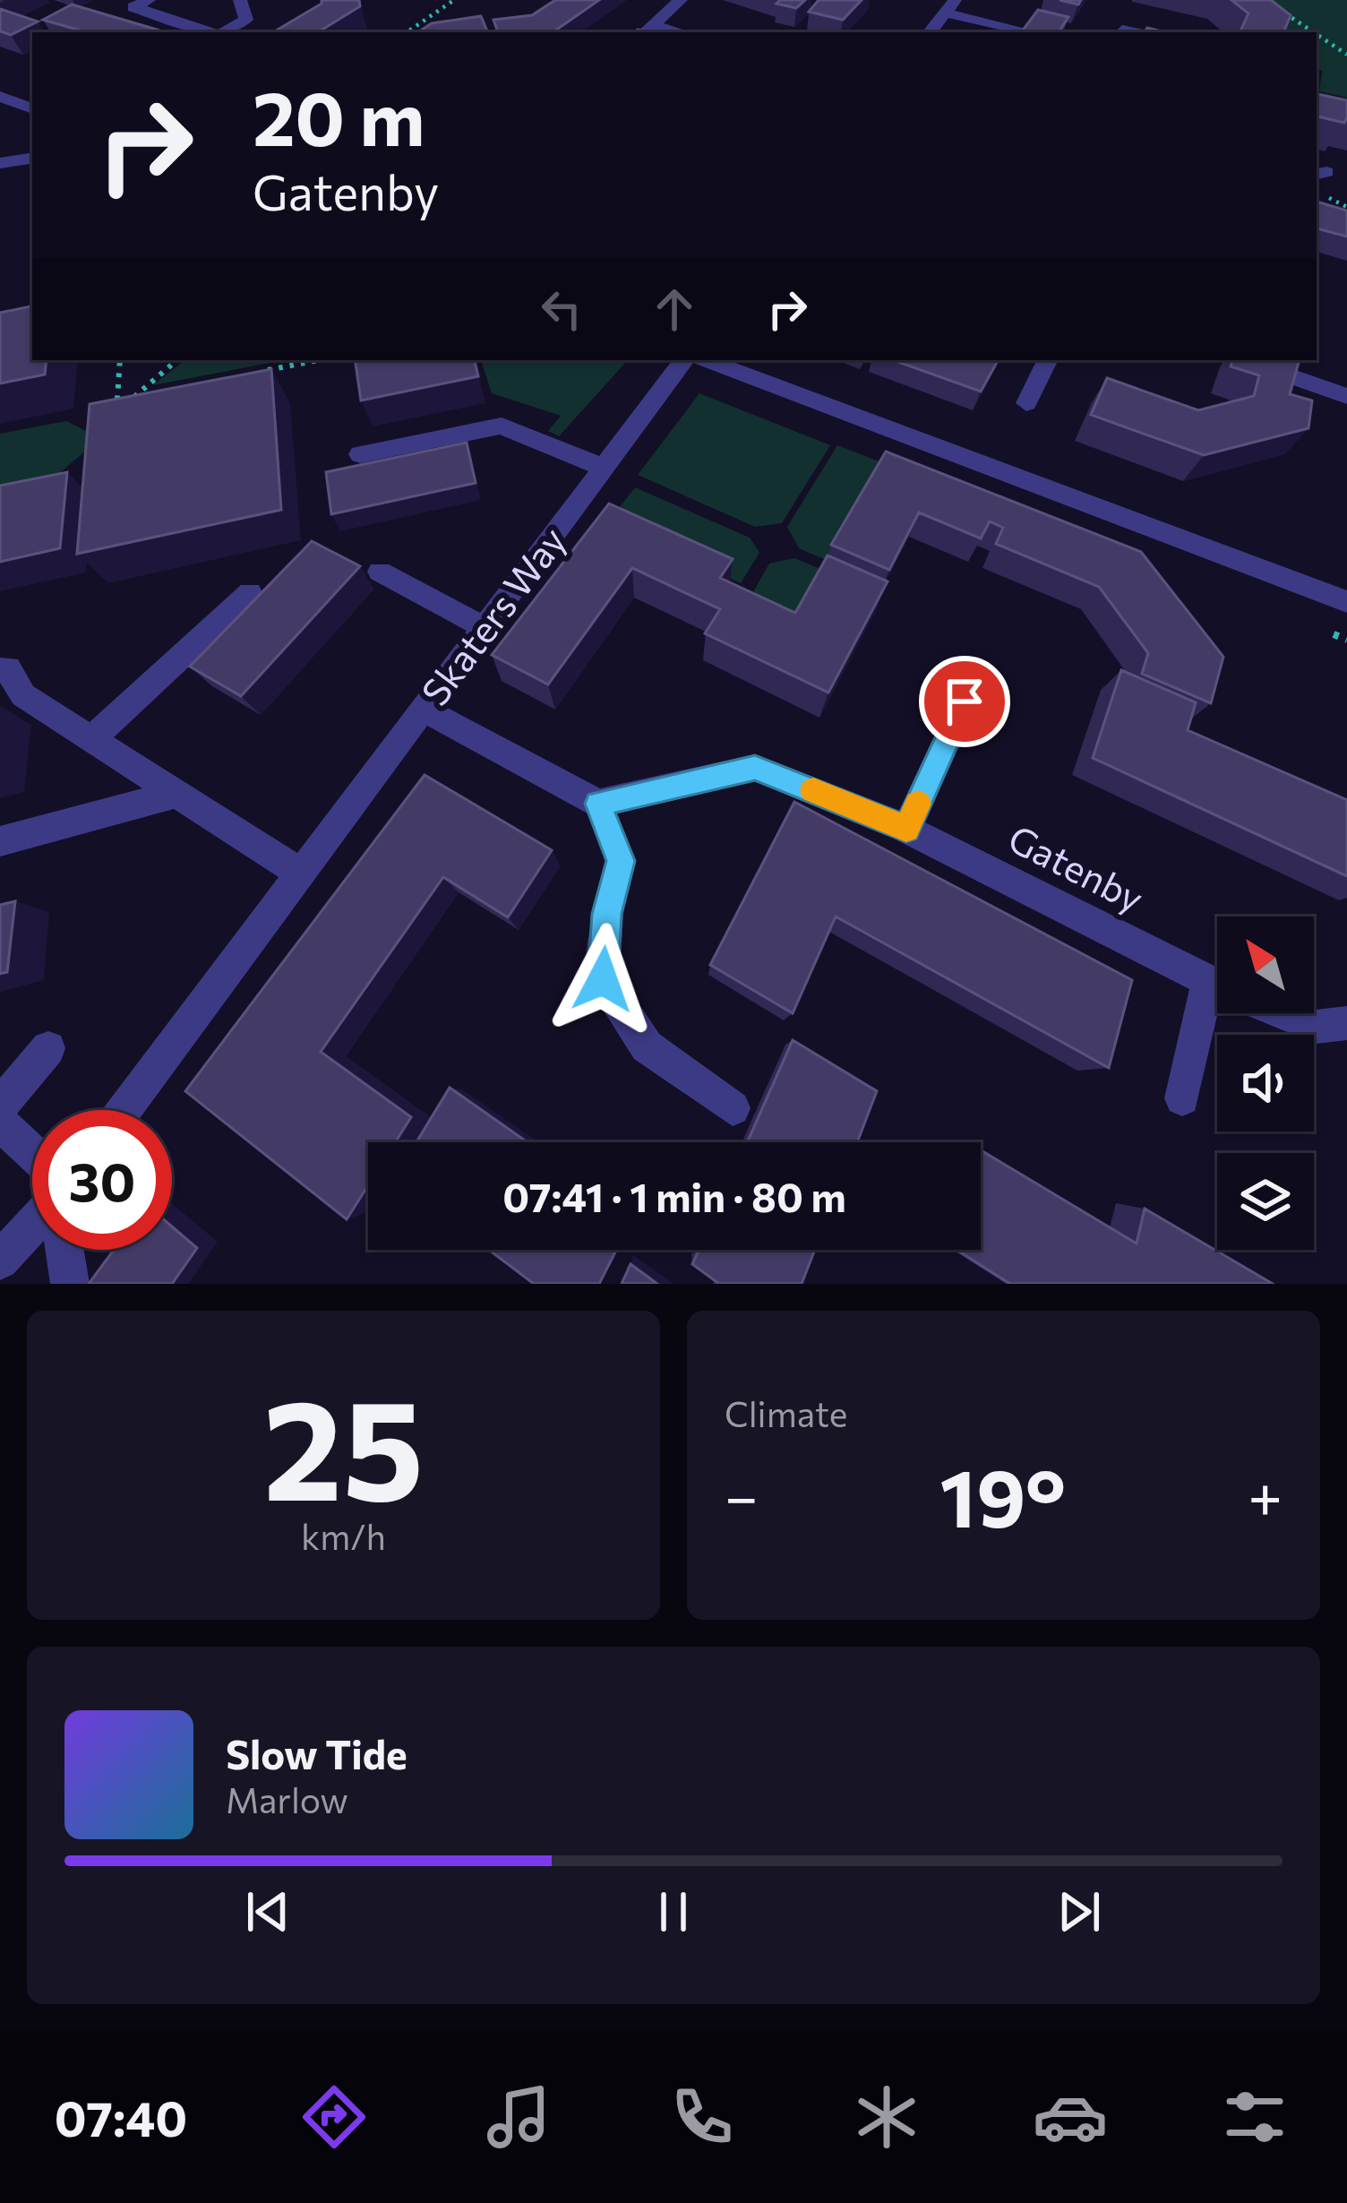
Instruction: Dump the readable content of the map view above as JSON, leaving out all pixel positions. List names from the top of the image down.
{
  "streets": {
    "street": ["Skaters Way", "Gatenby"]
  },
  "north": "top left",
  "page": {
    "turn": ["20 m", "Gatenby"],
    "limit": "30",
    "trip": "07:41 · 1 min · 80 m",
    "tile": [
      ["25", "km/h"],
      "Climate"
    ],
    "heat": ["−", "19°", "+"],
    "song": ["Slow Tide", "Marlow"],
    "tabs": "07:40"
  }
}
